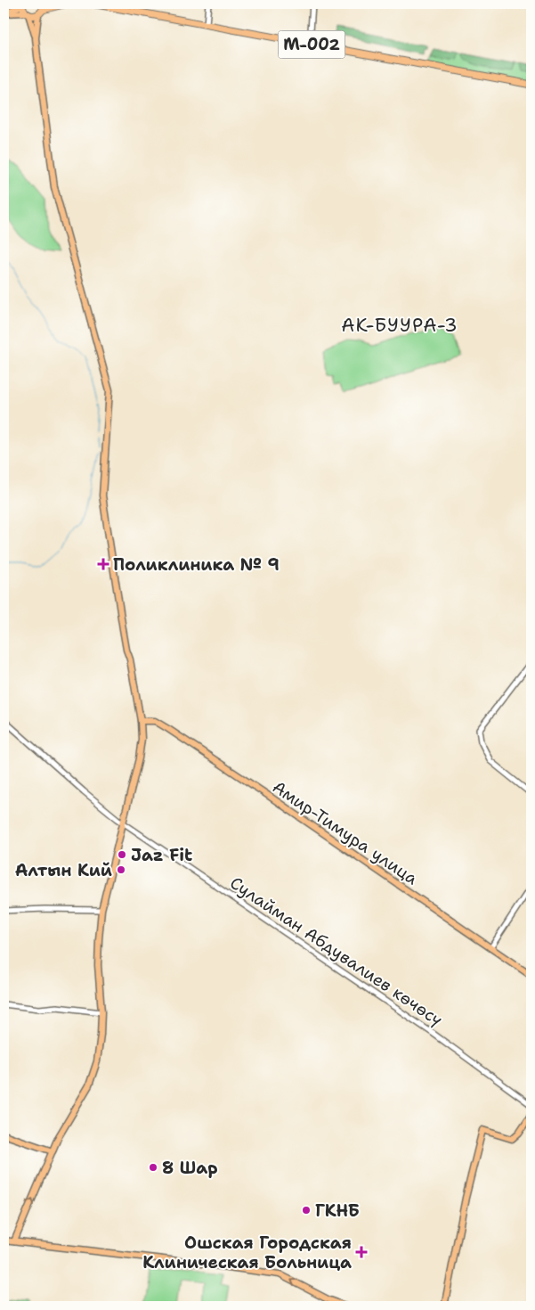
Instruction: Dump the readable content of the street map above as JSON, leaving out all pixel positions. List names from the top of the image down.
{
  "streets": {
    "highway": ["M-002"],
    "main road": ["Амир-Тимура улица"],
    "street": ["Сулайман Абдувалиев көчөсү"]
  },
  "districts": ["АК-БУУРА-3"],
  "places": {
    "health": ["Поликлиника № 9", "Ошская Городская Клиническая Больница"],
    "other": [
      "Jaz Fit",
      "Алтын Кий",
      "8 Шар",
      "ГКНБ"
    ]
  }
}
